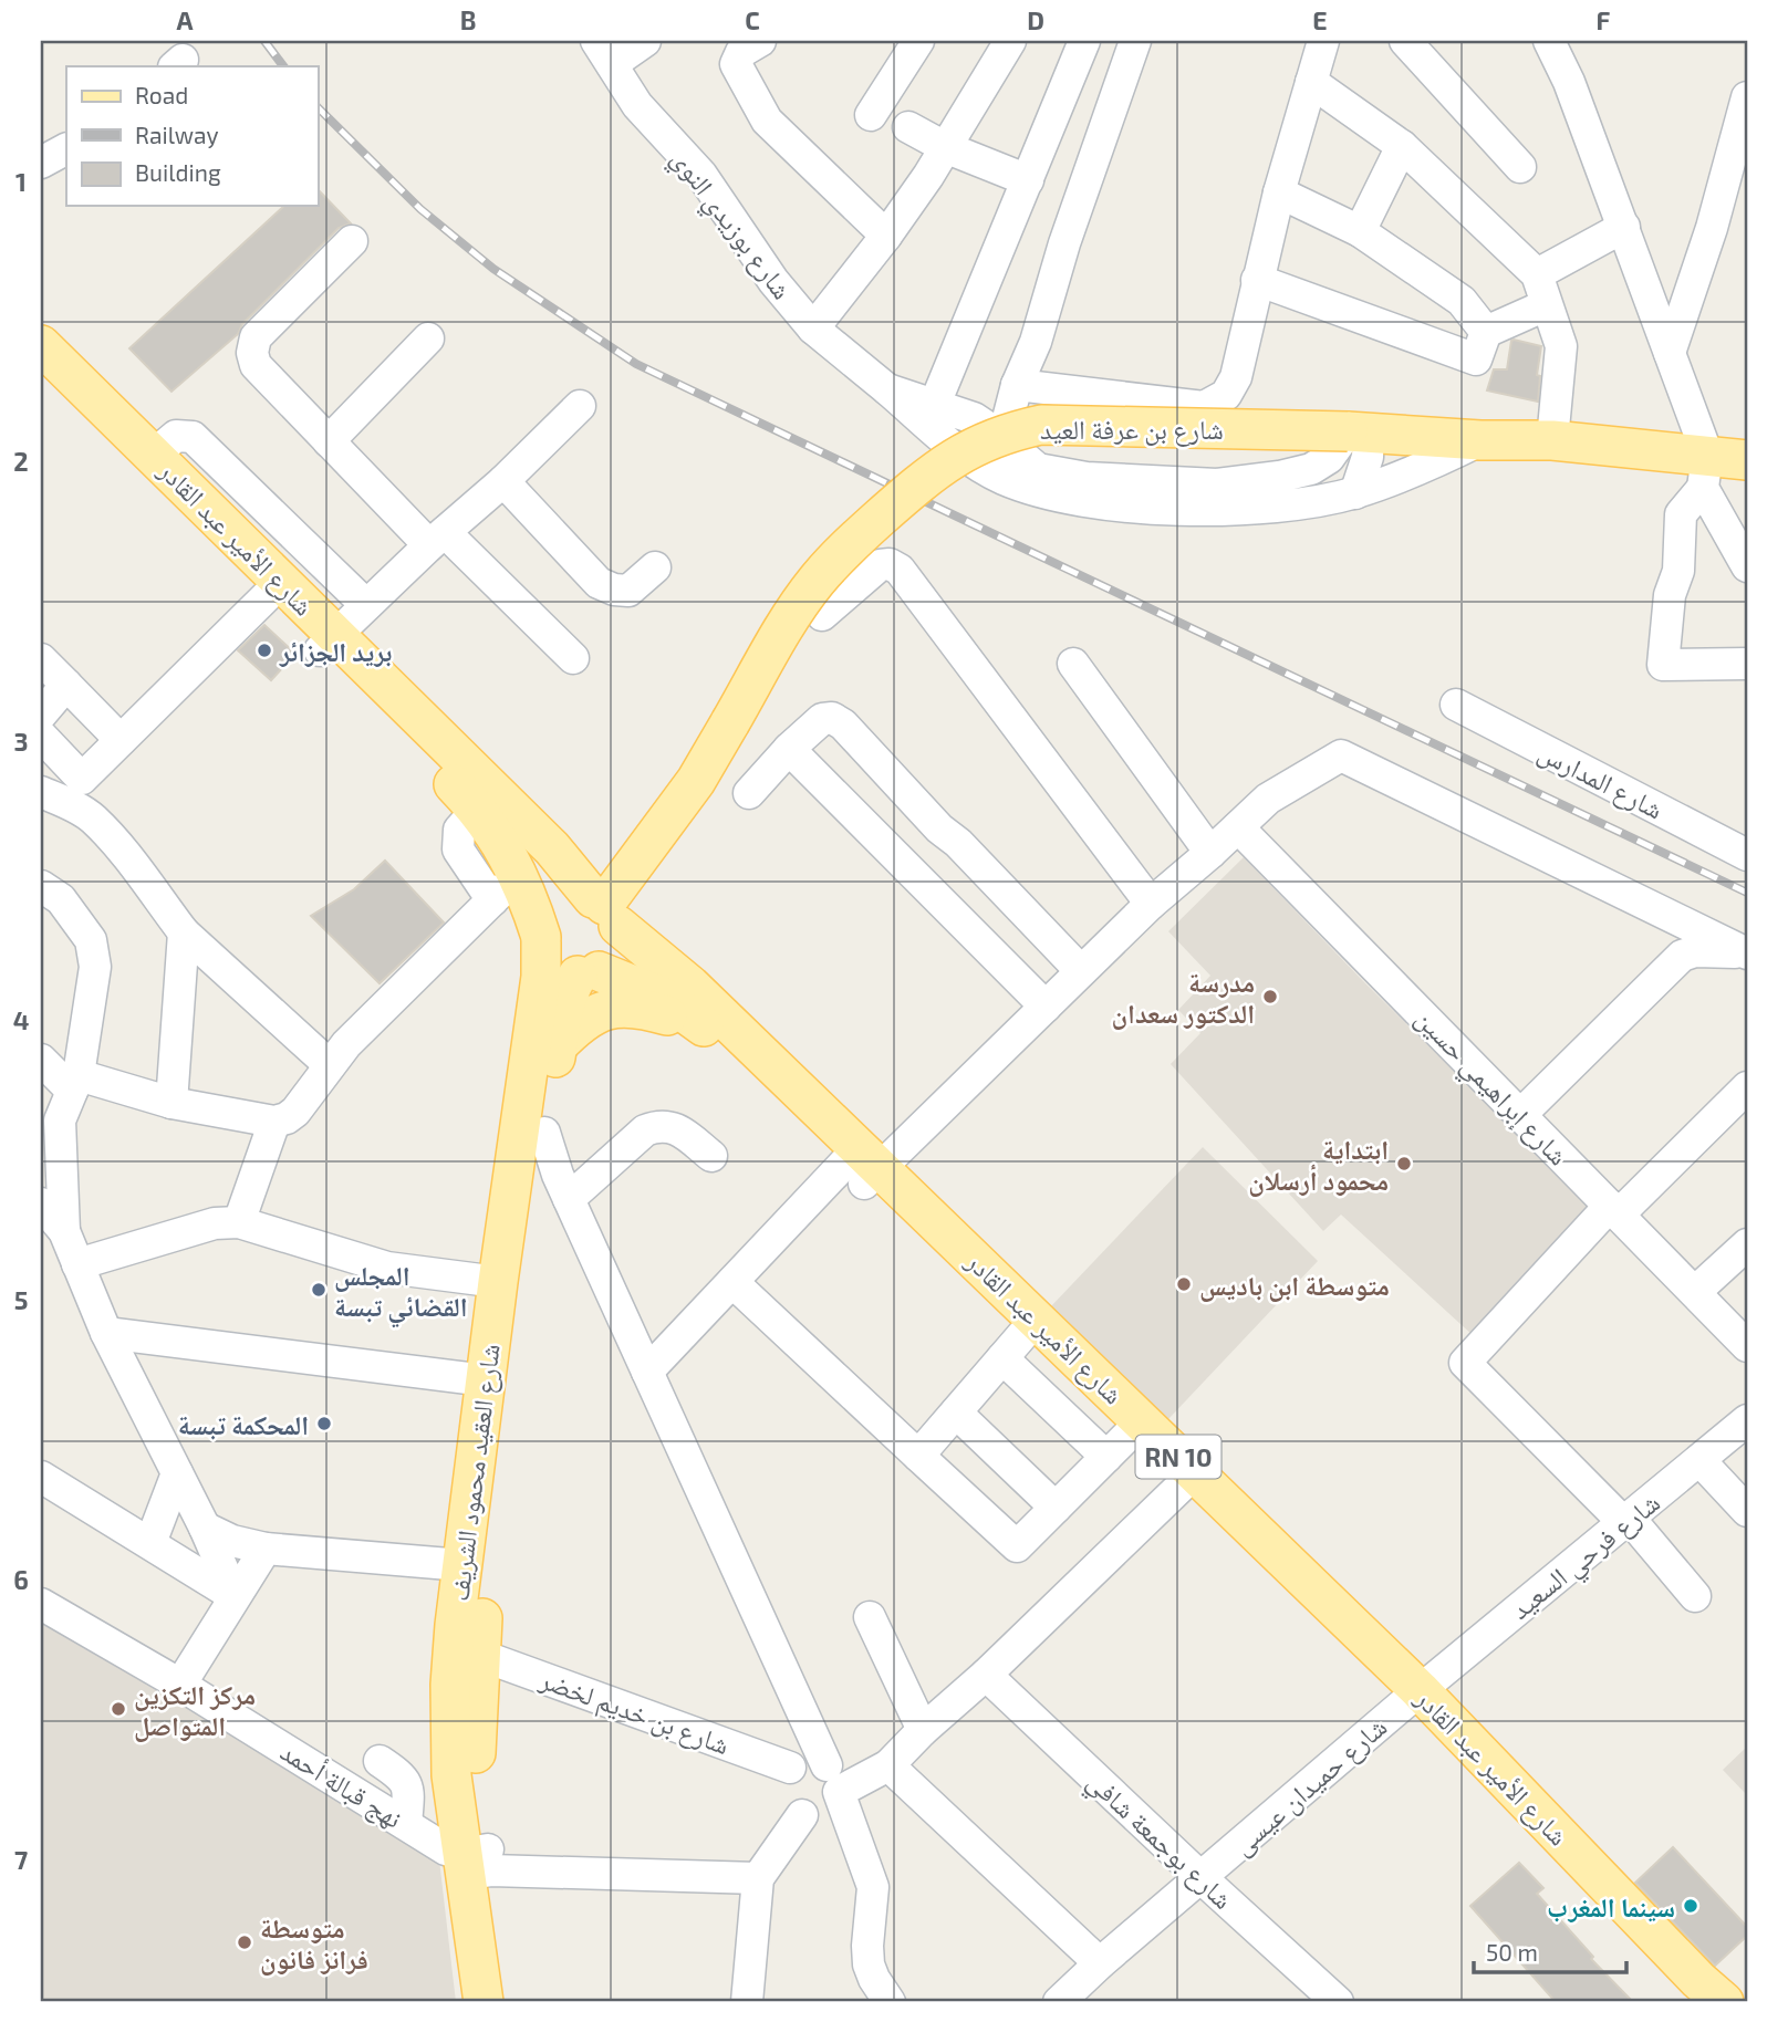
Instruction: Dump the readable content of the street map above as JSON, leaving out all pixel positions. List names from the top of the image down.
{
  "streets": {
    "main road": [
      "شارع بن عرفة العيد",
      "شارع الأمير عبد القادر",
      "RN 10",
      "شارع العقيد محمود الشريف"
    ],
    "street": [
      "شارع بوزيدي النوي",
      "شارع المدارس",
      "شارع إبراهيمي حسين",
      "شارع فرحي السعيد",
      "شارع بن خديم لخضر",
      "نهج قبالة أحمد",
      "شارع حميدان عيسى",
      "شارع بوجمعة شافي"
    ]
  },
  "crossings": [
    ["شارع بوزيدي النوي", "شارع بن عرفة العيد"],
    ["شارع بن عرفة العيد", "شارع الأمير عبد القادر"],
    ["شارع بن عرفة العيد", "شارع العقيد محمود الشريف"],
    ["شارع الأمير عبد القادر", "شارع العقيد محمود الشريف"],
    ["شارع الأمير عبد القادر", "شارع فرحي السعيد"],
    ["شارع الأمير عبد القادر", "شارع حميدان عيسى"],
    ["شارع العقيد محمود الشريف", "شارع بن خديم لخضر"],
    ["شارع العقيد محمود الشريف", "نهج قبالة أحمد"],
    ["شارع فرحي السعيد", "شارع حميدان عيسى"],
    ["شارع حميدان عيسى", "شارع بوجمعة شافي"]
  ],
  "places": [
    "بريد الجزائر",
    "مدرسة الدكتور سعدان",
    "ابتداية محمود أرسلان",
    "متوسطة ابن باديس",
    "المجلس القضائي تبسة",
    "المحكمة تبسة",
    "مركز التكزين المتواصل",
    "سينما المغرب",
    "متوسطة فرانز فانون"
  ],
  "legend": ["Road", "Railway", "Building"],
  "scale_bar": "50 m",
  "grid": {
    "columns": [
      "A",
      "B",
      "C",
      "D",
      "E",
      "F"
    ],
    "rows": [
      "1",
      "2",
      "3",
      "4",
      "5",
      "6",
      "7"
    ]
  }
}
